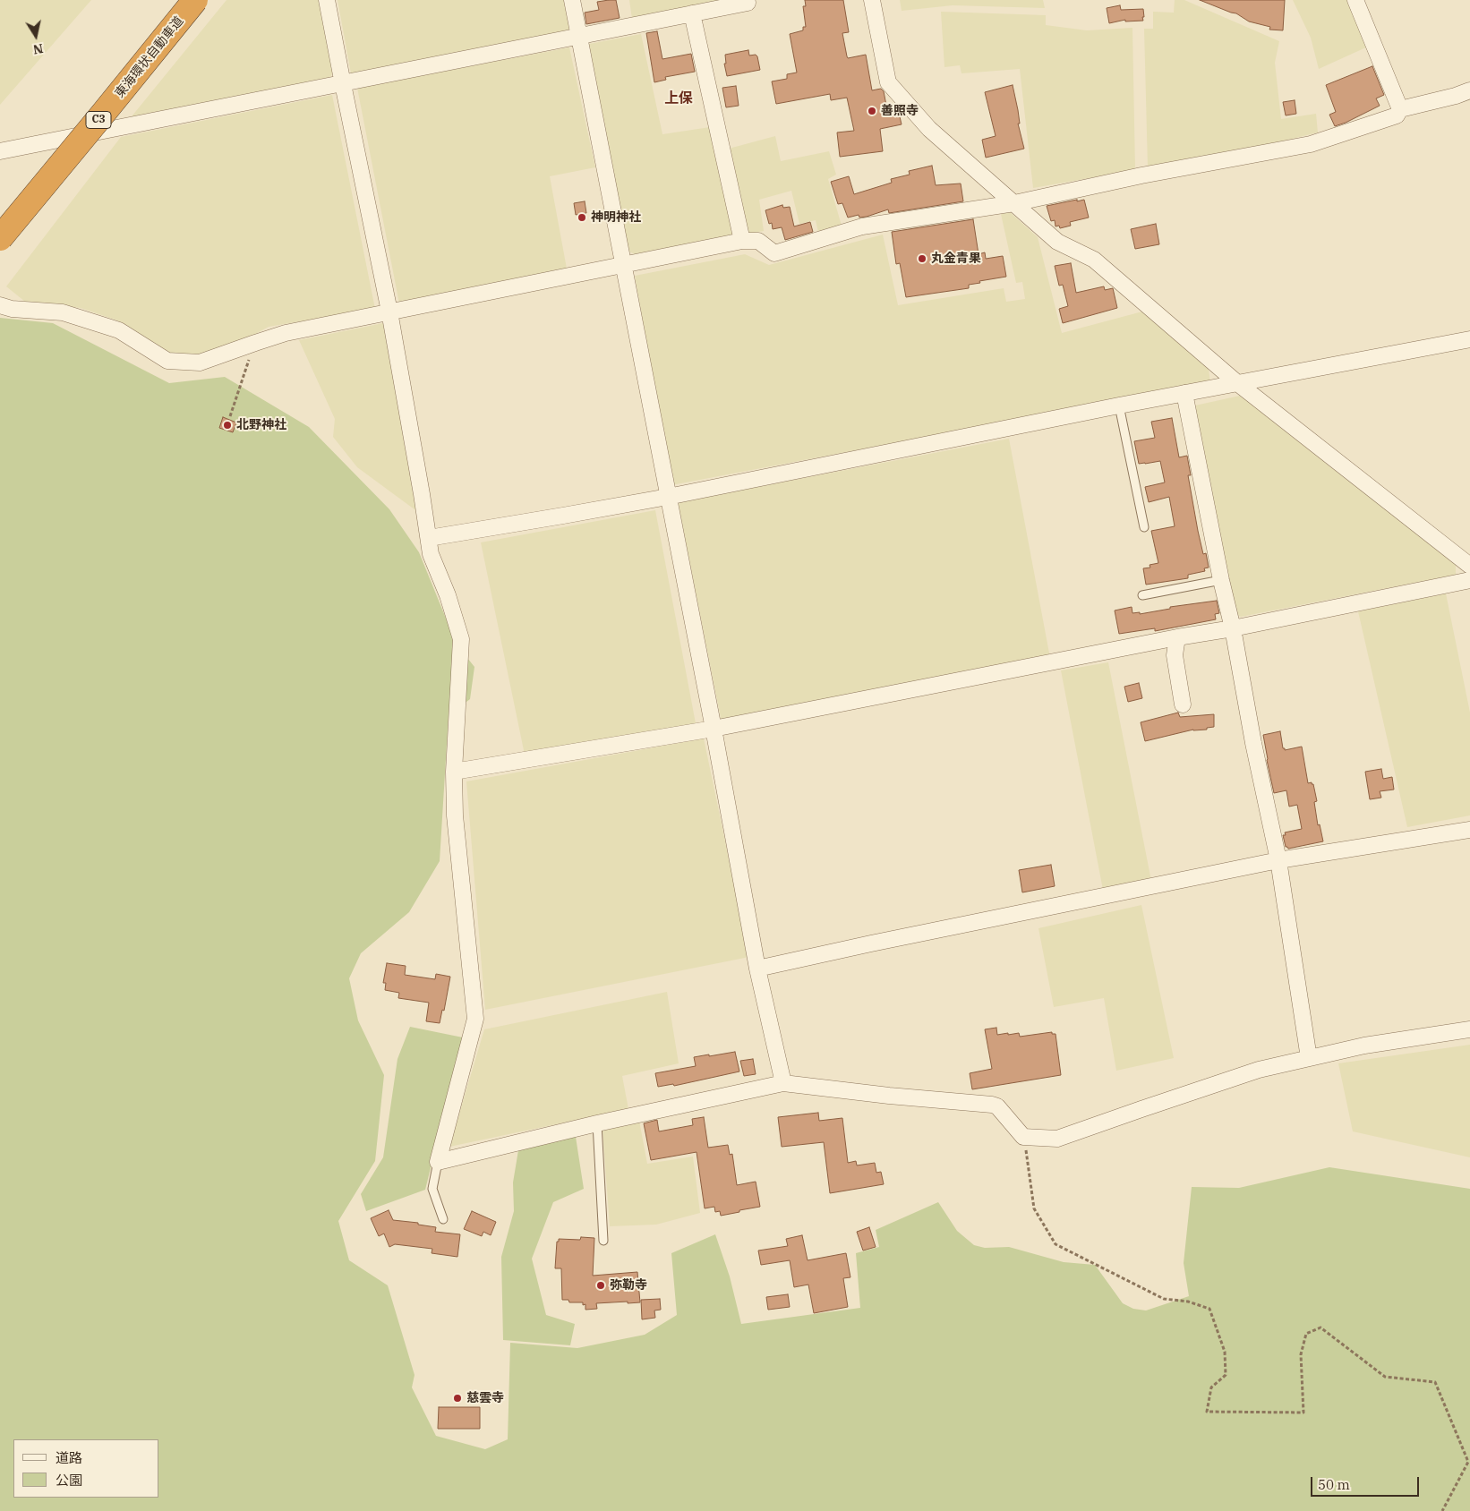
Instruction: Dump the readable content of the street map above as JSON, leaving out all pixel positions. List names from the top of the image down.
{
  "streets": {
    "highway": ["東海環状自動車道", "C3"]
  },
  "districts": ["上保"],
  "places": [
    "善照寺",
    "神明神社",
    "丸金青果",
    "北野神社",
    "弥勒寺",
    "慈雲寺"
  ],
  "legend": ["道路", "公園"],
  "scale_bar": "50 m",
  "north": "bottom"
}
